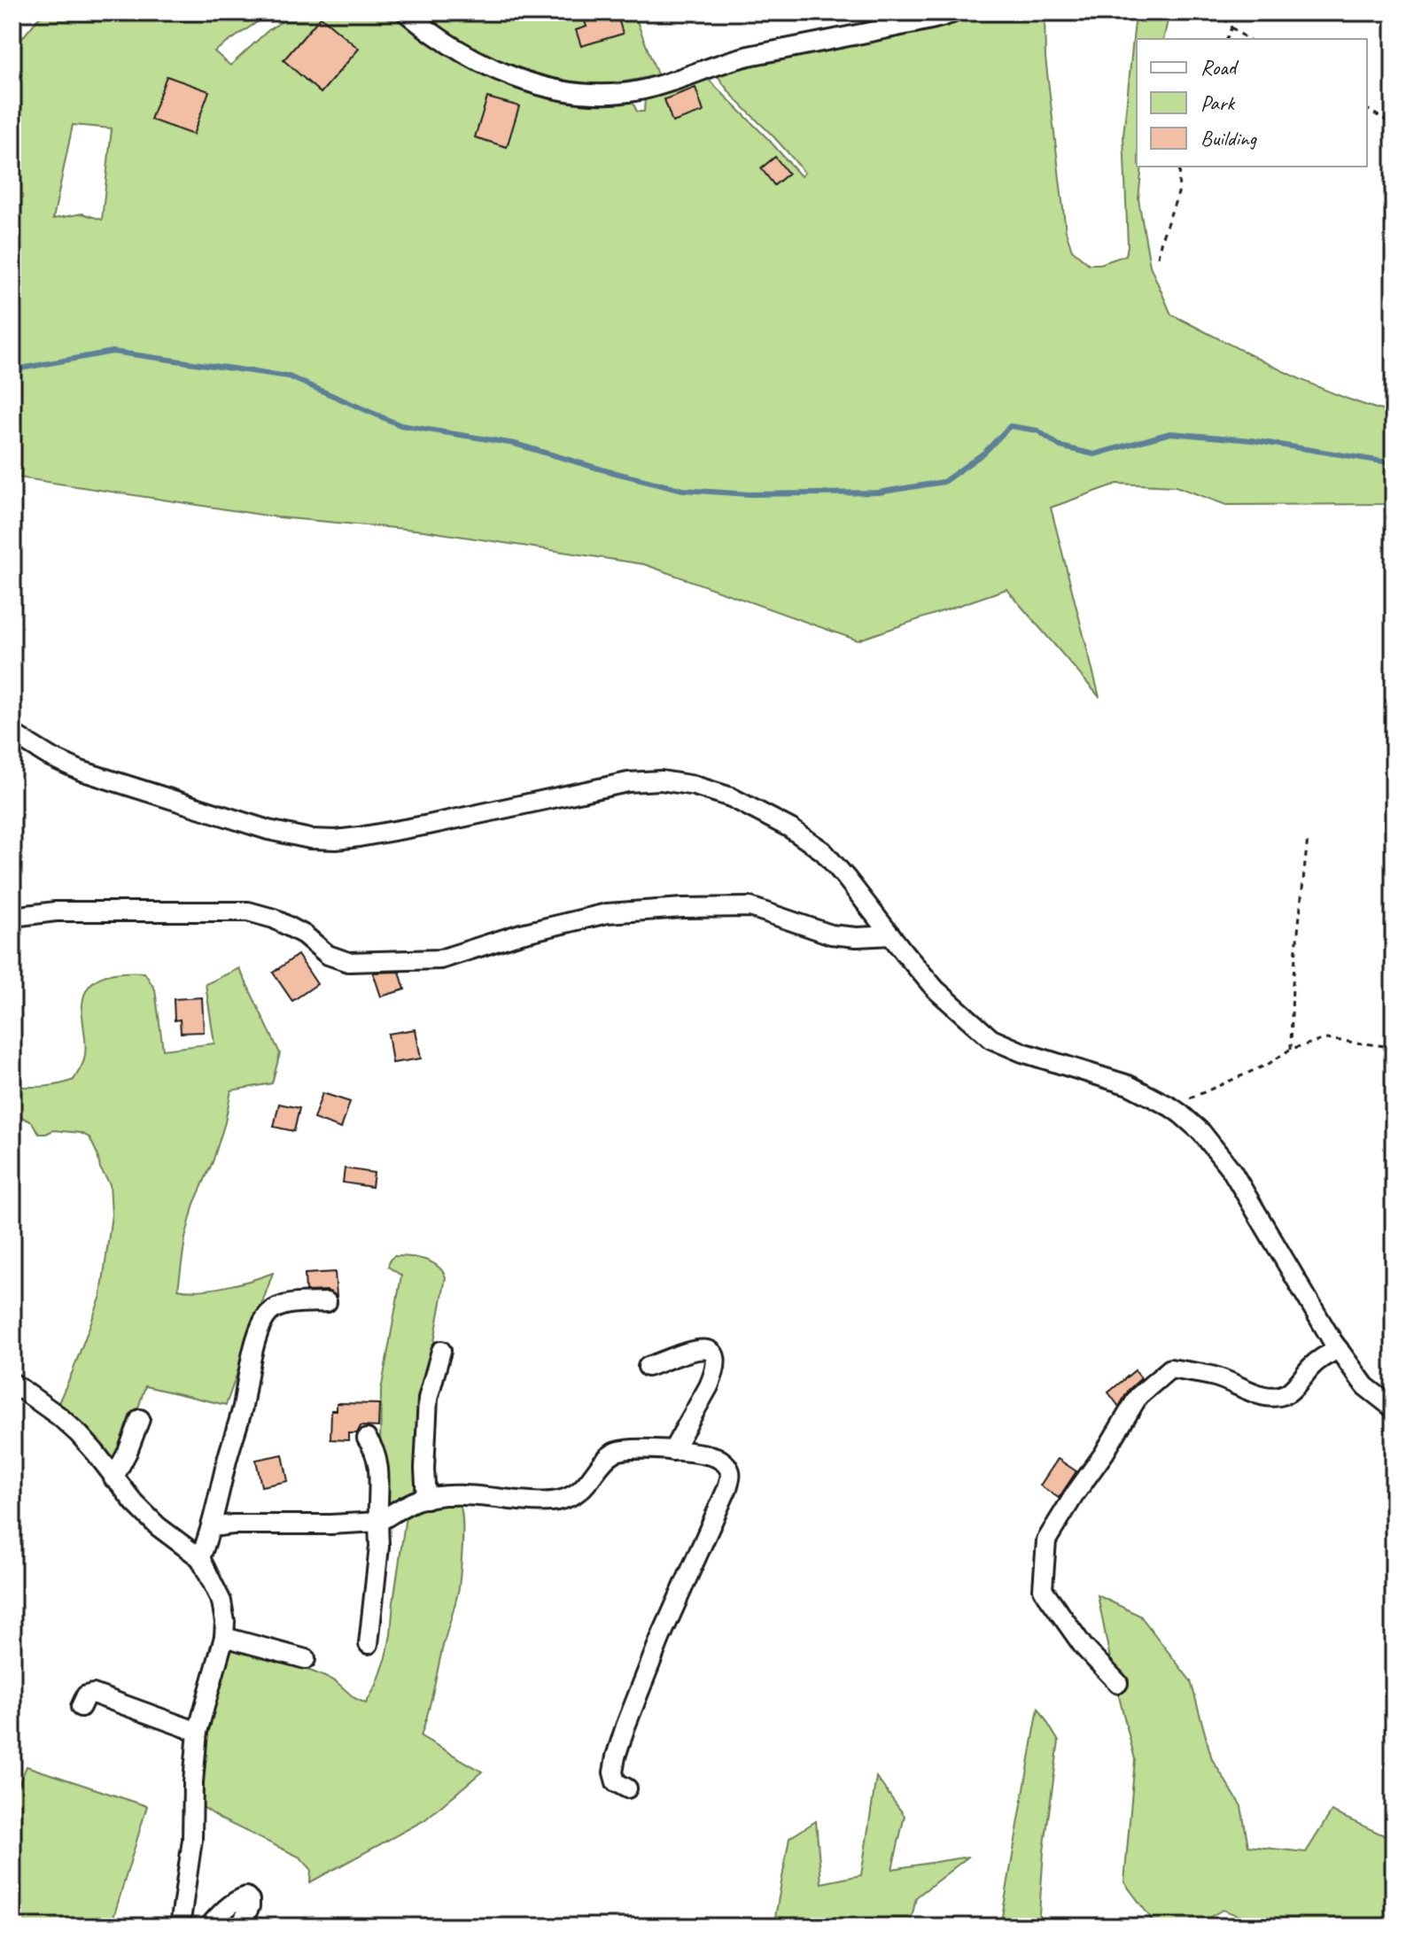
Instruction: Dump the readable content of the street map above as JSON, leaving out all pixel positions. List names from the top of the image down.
{
  "legend": ["Road", "Park", "Building"]
}
